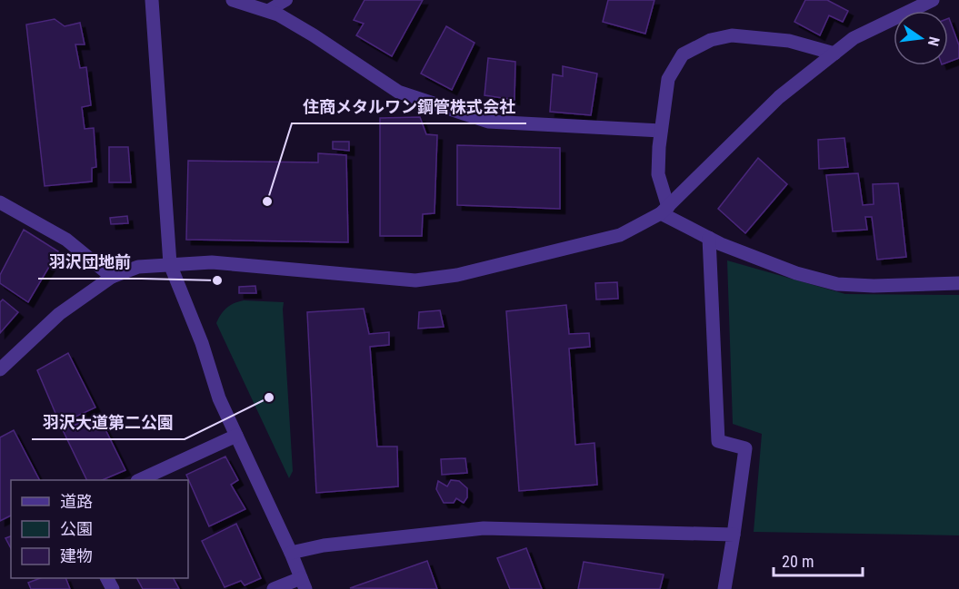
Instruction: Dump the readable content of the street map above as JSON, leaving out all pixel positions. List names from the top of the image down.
{
  "places": ["住商メタルワン鋼管株式会社", "羽沢団地前", "羽沢大道第二公園"],
  "legend": ["道路", "公園", "建物"],
  "scale_bar": "20 m",
  "north": "right"
}
